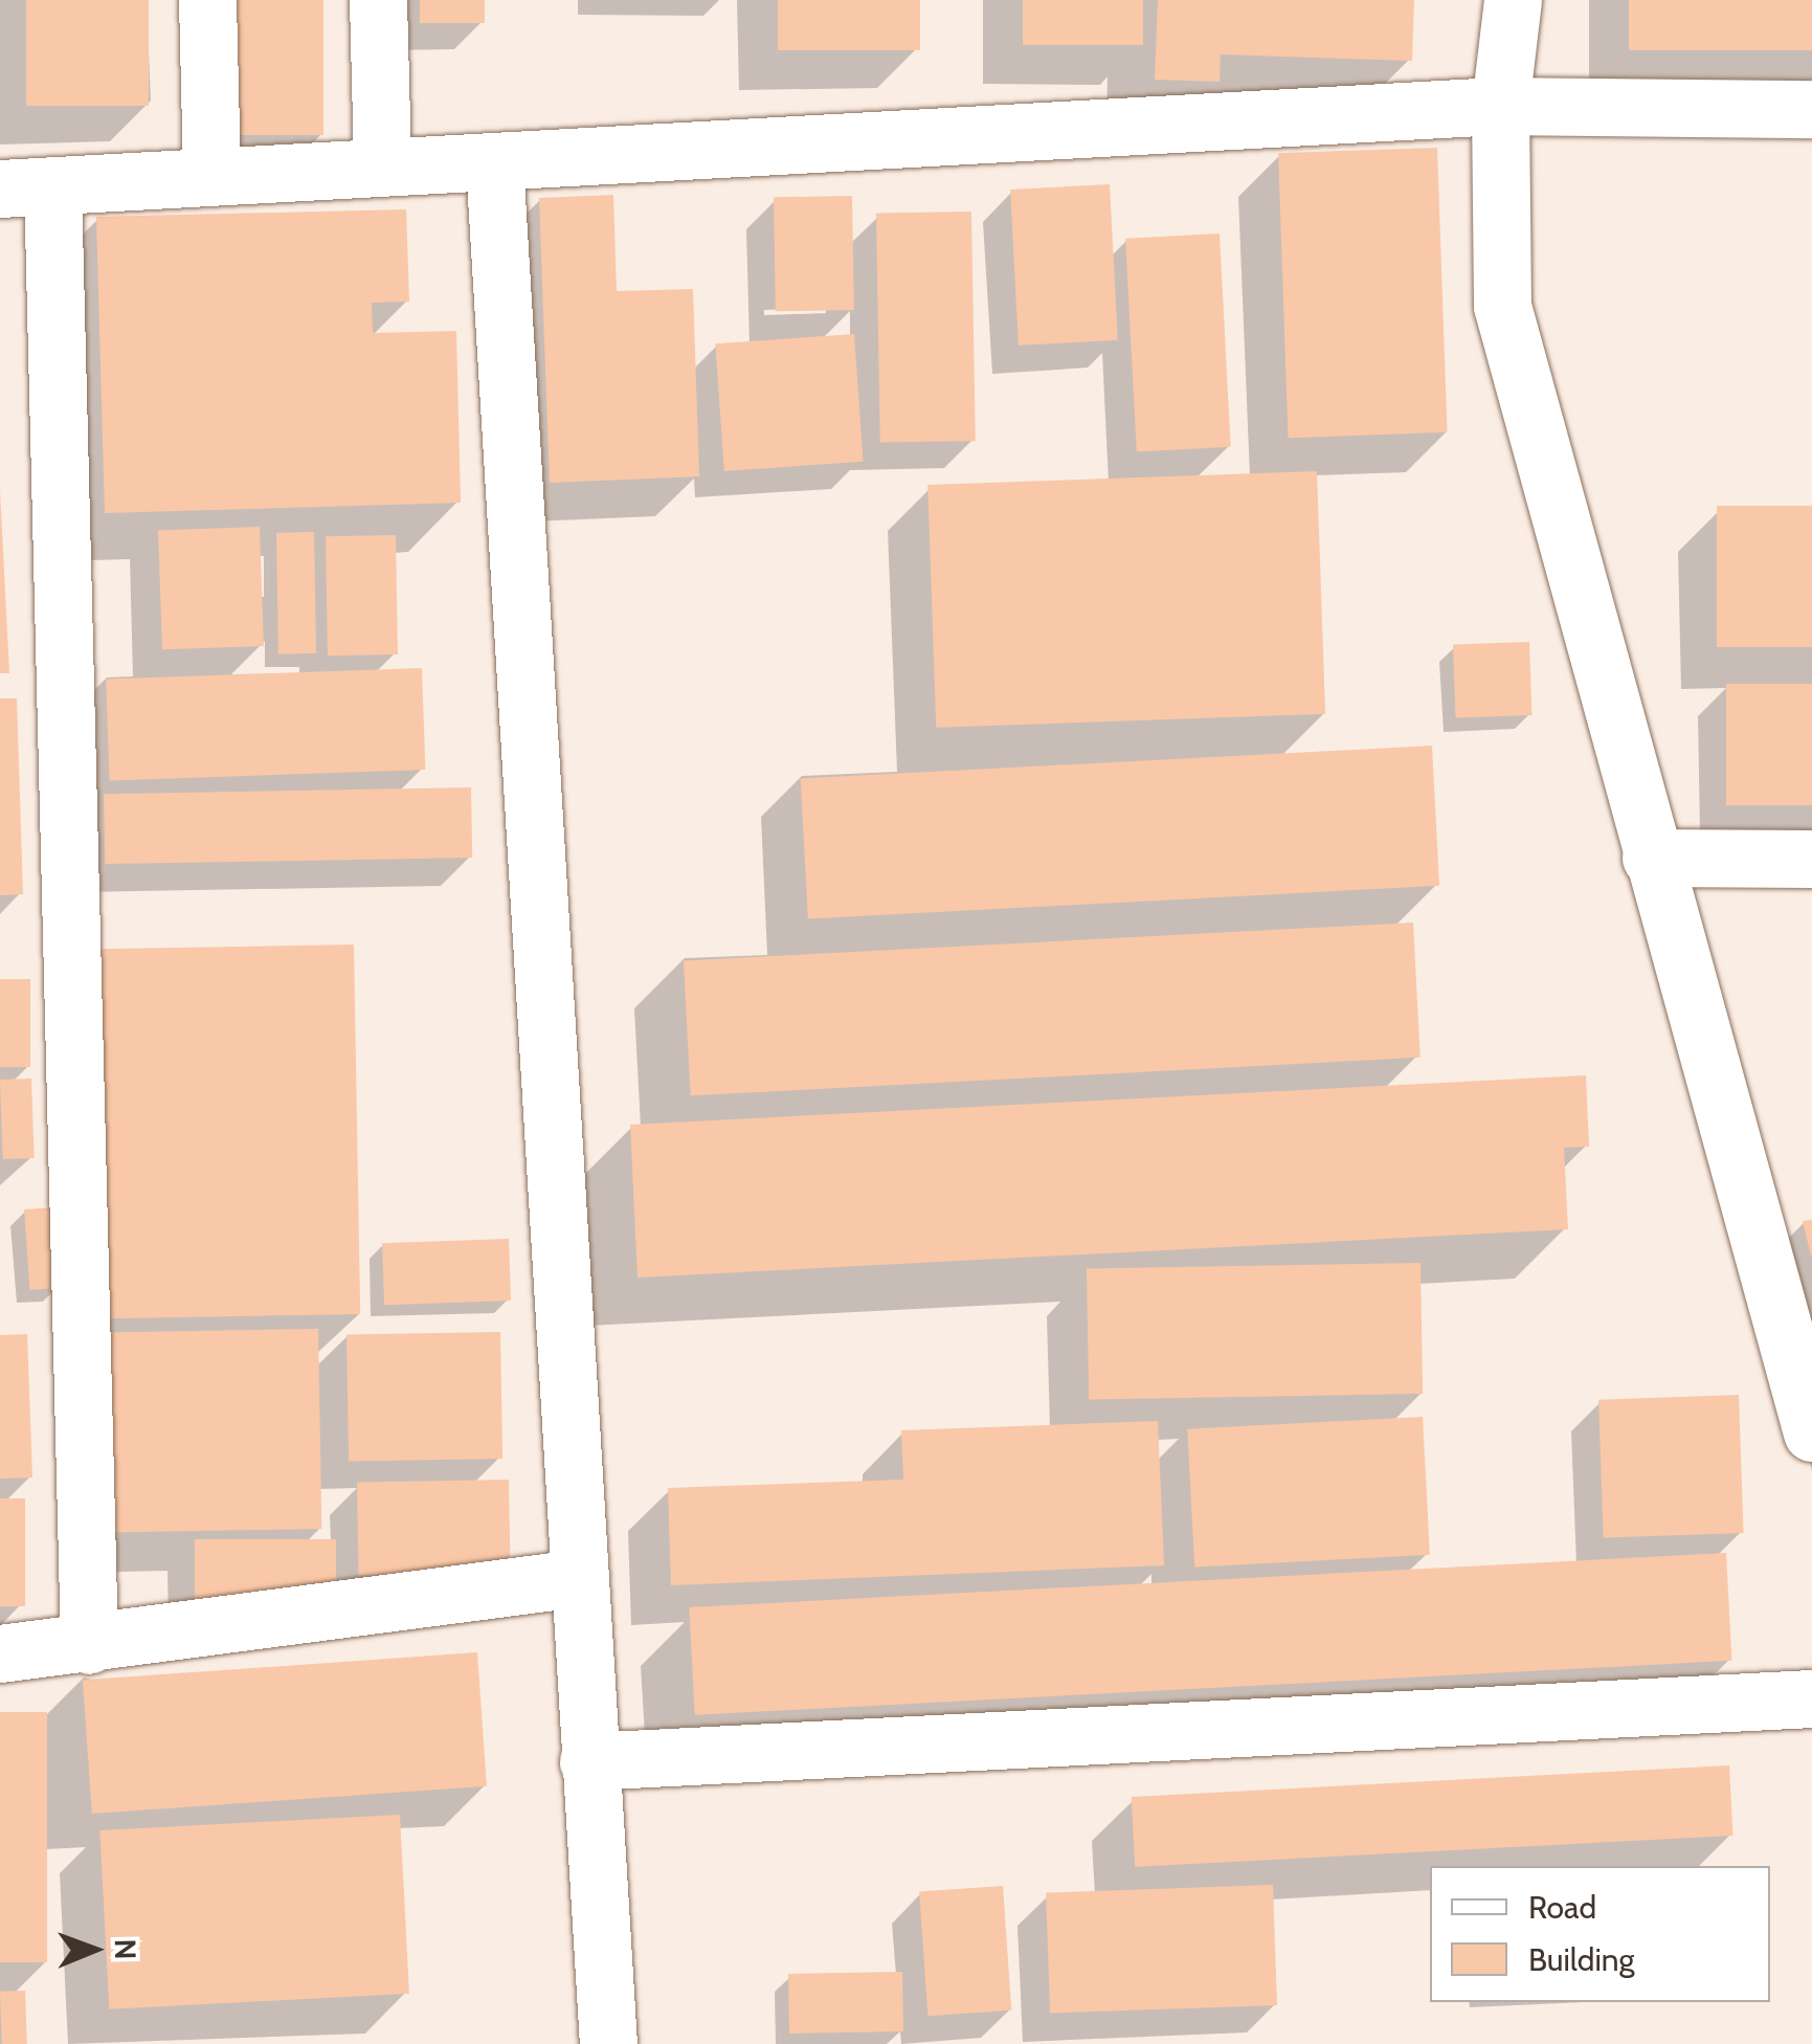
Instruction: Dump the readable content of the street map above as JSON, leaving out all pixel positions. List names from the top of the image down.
{
  "legend": ["Road", "Building"],
  "north": "right"
}
